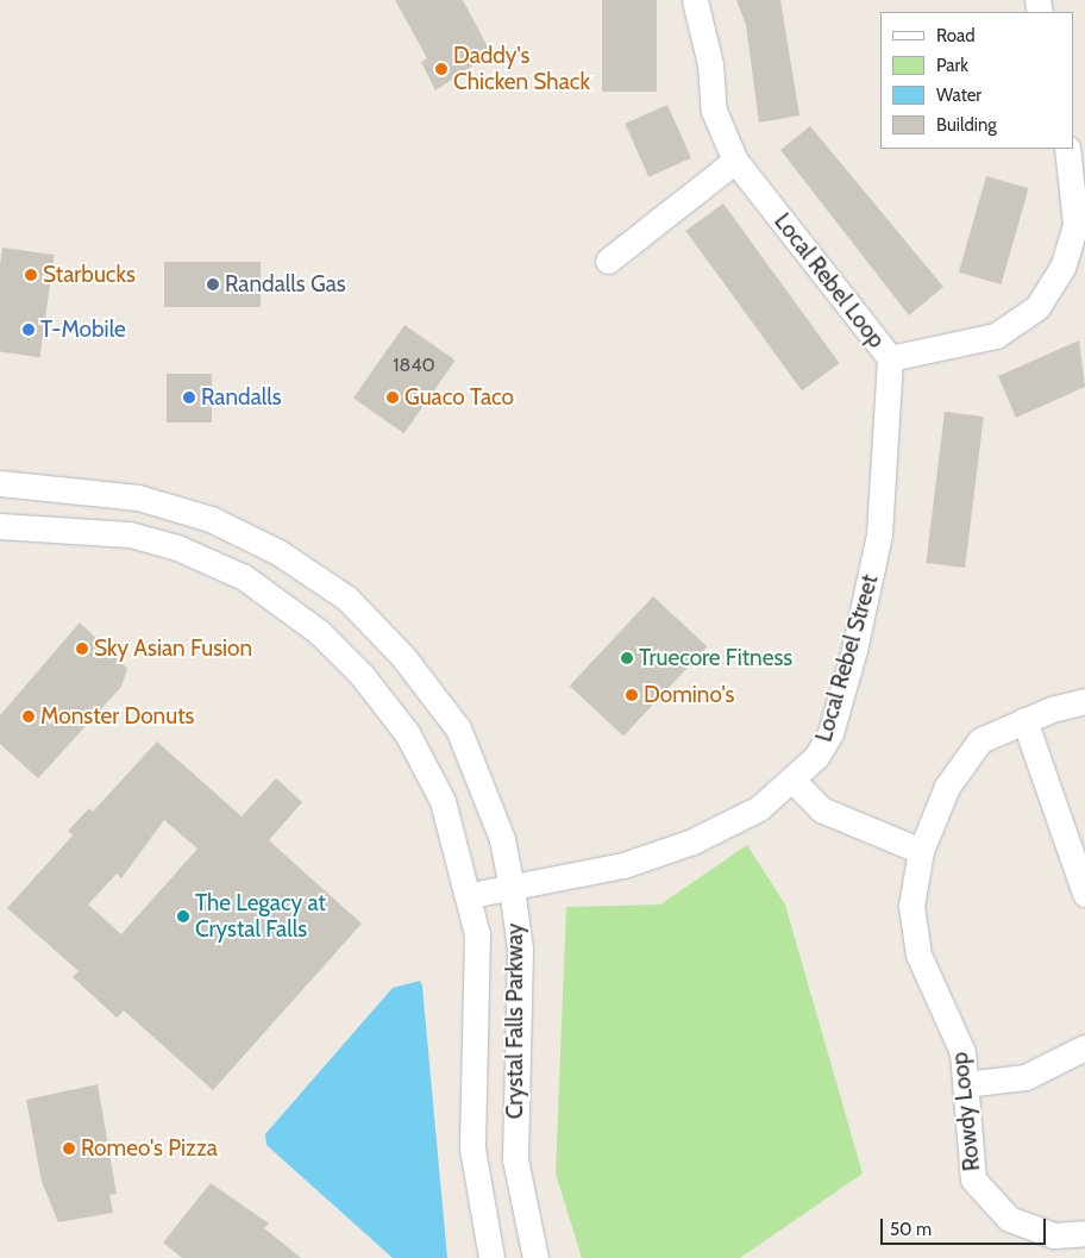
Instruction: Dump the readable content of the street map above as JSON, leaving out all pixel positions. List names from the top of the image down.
{
  "streets": {
    "street": [
      "Local Rebel Loop",
      "Local Rebel Street",
      "Crystal Falls Parkway",
      "Rowdy Loop"
    ]
  },
  "crossings": [
    ["Local Rebel Loop", "Local Rebel Street"],
    ["Local Rebel Street", "Crystal Falls Parkway"]
  ],
  "places": [
    "Daddy's Chicken Shack",
    "Starbucks",
    "Randalls Gas",
    "T-Mobile",
    "Randalls",
    "Guaco Taco",
    "Sky Asian Fusion",
    "Truecore Fitness",
    "Domino's",
    "Monster Donuts",
    "The Legacy at Crystal Falls",
    "Romeo's Pizza"
  ],
  "house_numbers": ["1840"],
  "legend": [
    "Road",
    "Park",
    "Water",
    "Building"
  ],
  "scale_bar": "50 m"
}
